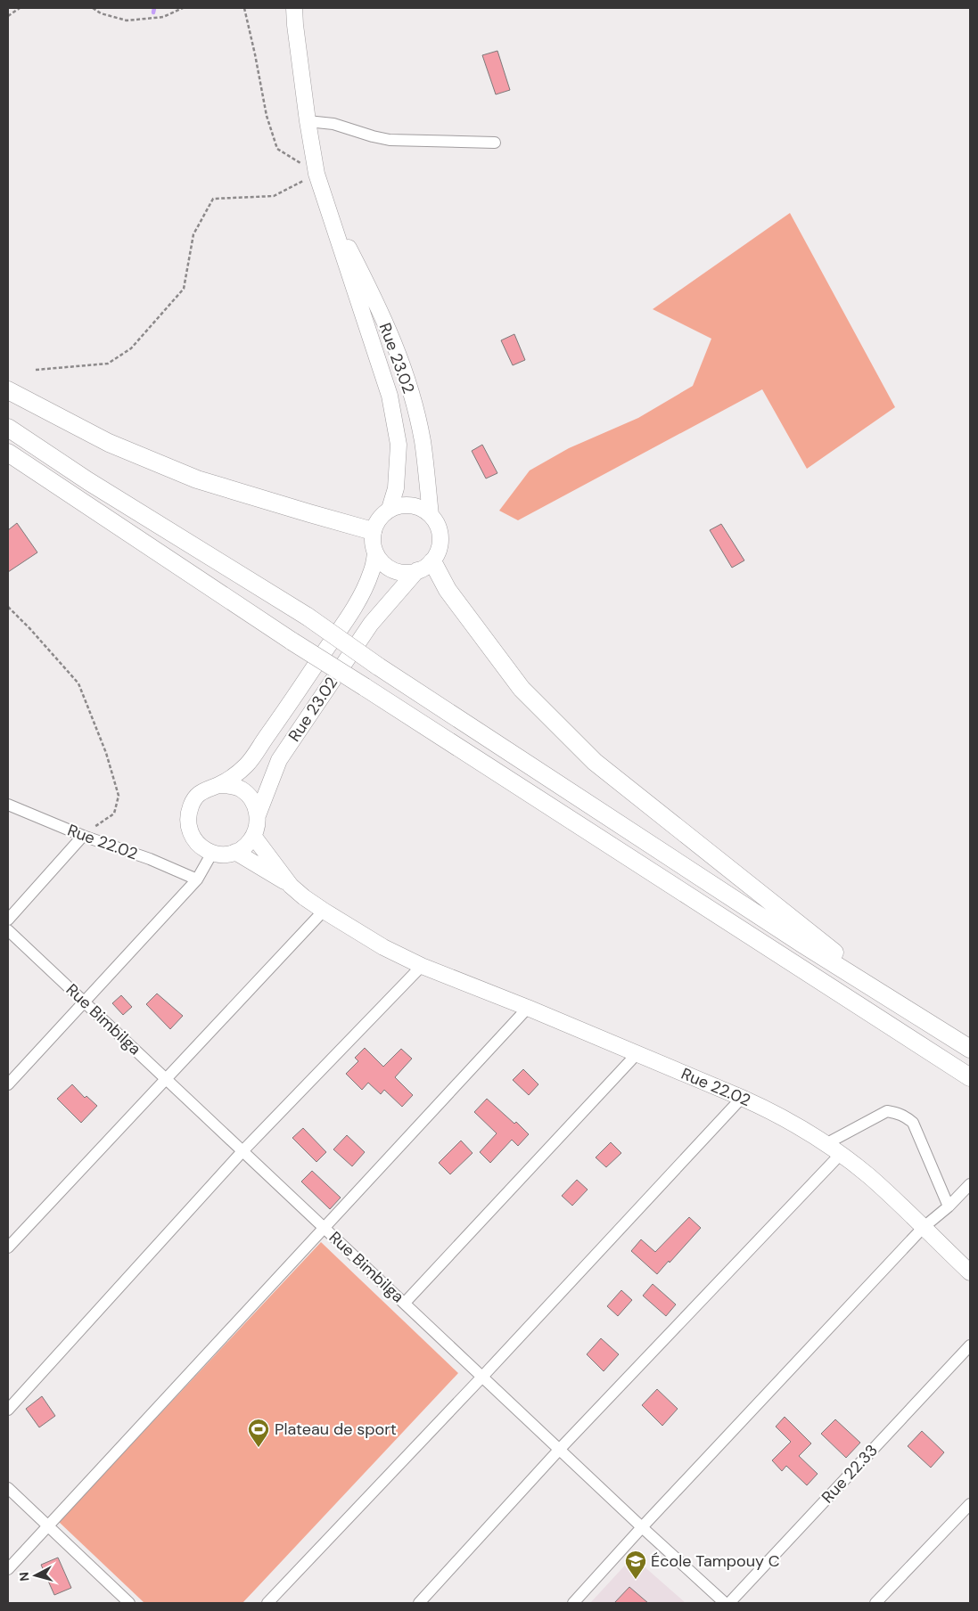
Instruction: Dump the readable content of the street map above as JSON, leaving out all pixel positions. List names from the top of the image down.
{
  "streets": {
    "street": [
      "Rue 23.02",
      "Rue 22.02",
      "Rue Bimbilga",
      "Rue 22.33"
    ]
  },
  "places": {
    "sports": ["Plateau de sport"],
    "school or university": ["École Tampouy C"]
  },
  "north": "left"
}
